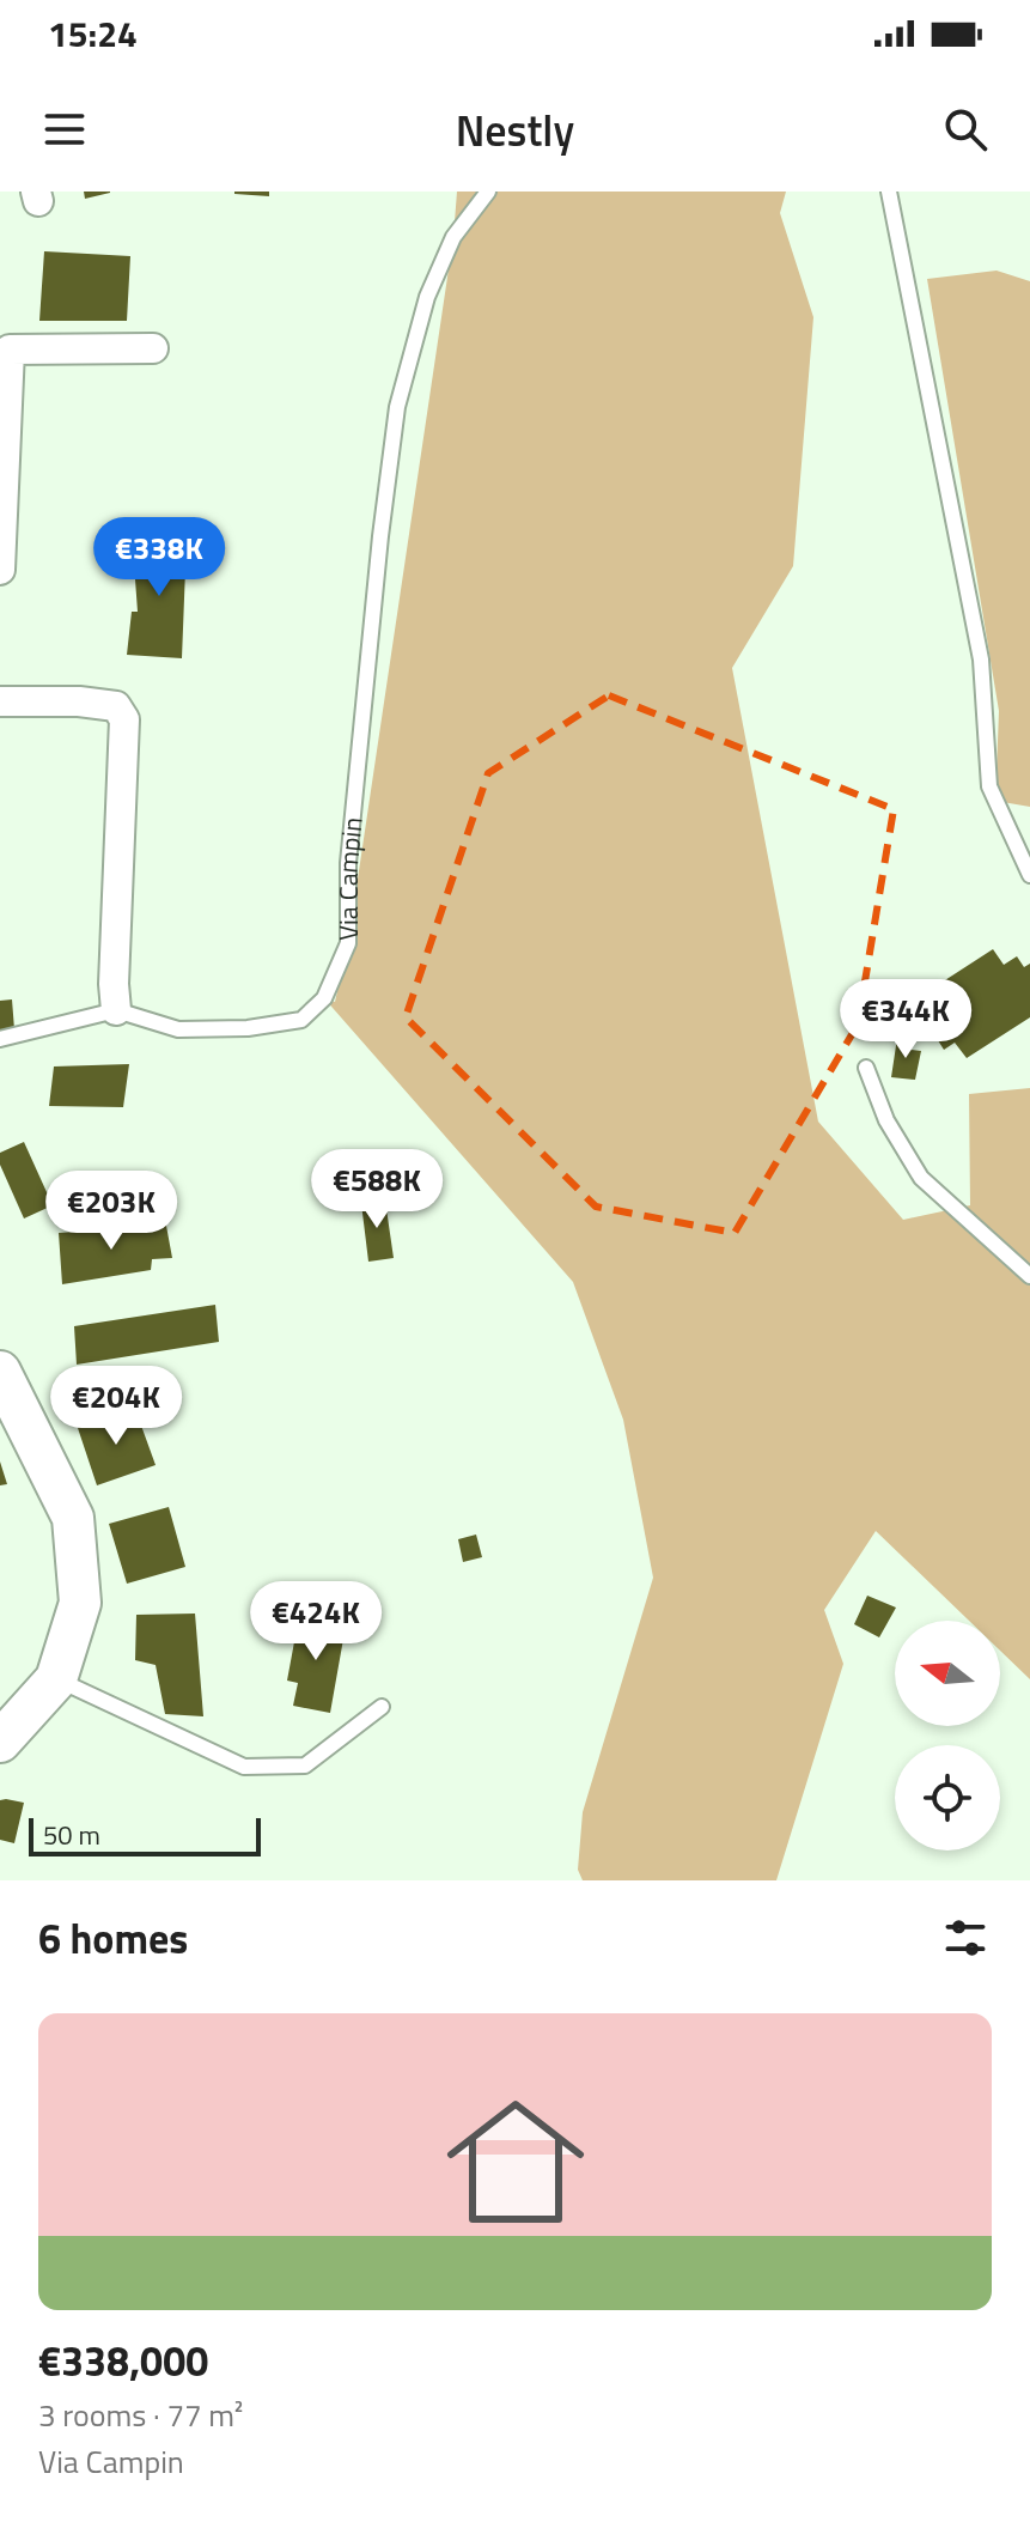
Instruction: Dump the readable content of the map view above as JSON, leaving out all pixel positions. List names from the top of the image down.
{
  "streets": {
    "lane": ["Via Campin"]
  },
  "scale_bar": "50 m",
  "north": "left",
  "page": {
    "status": "15:24",
    "header": "Nestly",
    "price": [
      "€338K",
      "€344K",
      "€588K",
      "€203K",
      "€204K",
      "€424K"
    ],
    "scale": "50 m",
    "heading": "6 homes",
    "list": [
      {
        "name": "€338,000",
        "note": "3 rooms · 77 m² · Via Campin"
      }
    ]
  }
}
